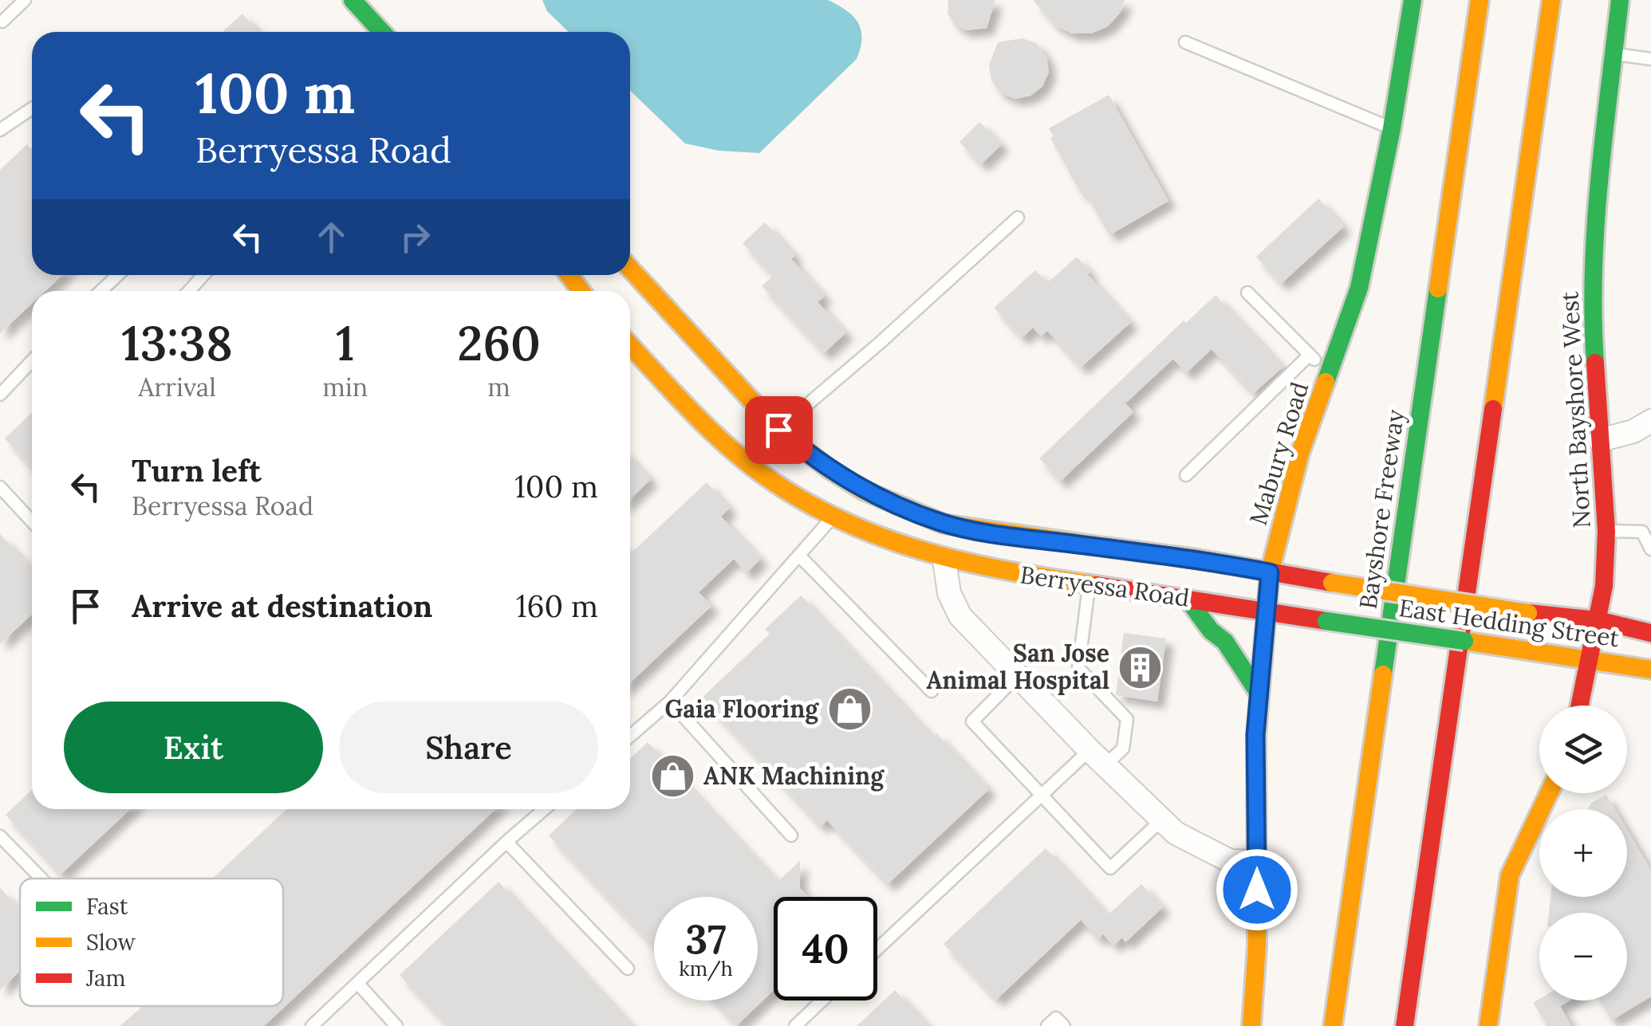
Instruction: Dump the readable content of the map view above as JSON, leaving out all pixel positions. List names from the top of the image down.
{
  "streets": {
    "main road": [
      "North Bayshore West",
      "Mabury Road",
      "Bayshore Freeway",
      "Berryessa Road",
      "East Hedding Street"
    ]
  },
  "crossings": [
    ["North Bayshore West", "East Hedding Street"],
    ["Mabury Road", "Berryessa Road"],
    ["Mabury Road", "East Hedding Street"],
    ["Berryessa Road", "East Hedding Street"]
  ],
  "places": {
    "building": ["San Jose Animal Hospital"],
    "shop": ["Gaia Flooring", "ANK Machining"]
  },
  "legend": ["Fast", "Slow", "Jam"],
  "page": {
    "turn": ["100 m", "Berryessa Road"],
    "eta": [
      "13:38",
      "Arrival",
      "1",
      "min",
      "260",
      "m"
    ],
    "list": [
      {
        "name": "Turn left",
        "note": "Berryessa Road",
        "value": "100 m"
      },
      {
        "name": "Arrive at destination",
        "value": "160 m"
      }
    ],
    "buttons": ["Exit", "Share"],
    "map_buttons": ["+", "−"],
    "speed": "37 km/h",
    "limit": "40"
  }
}
